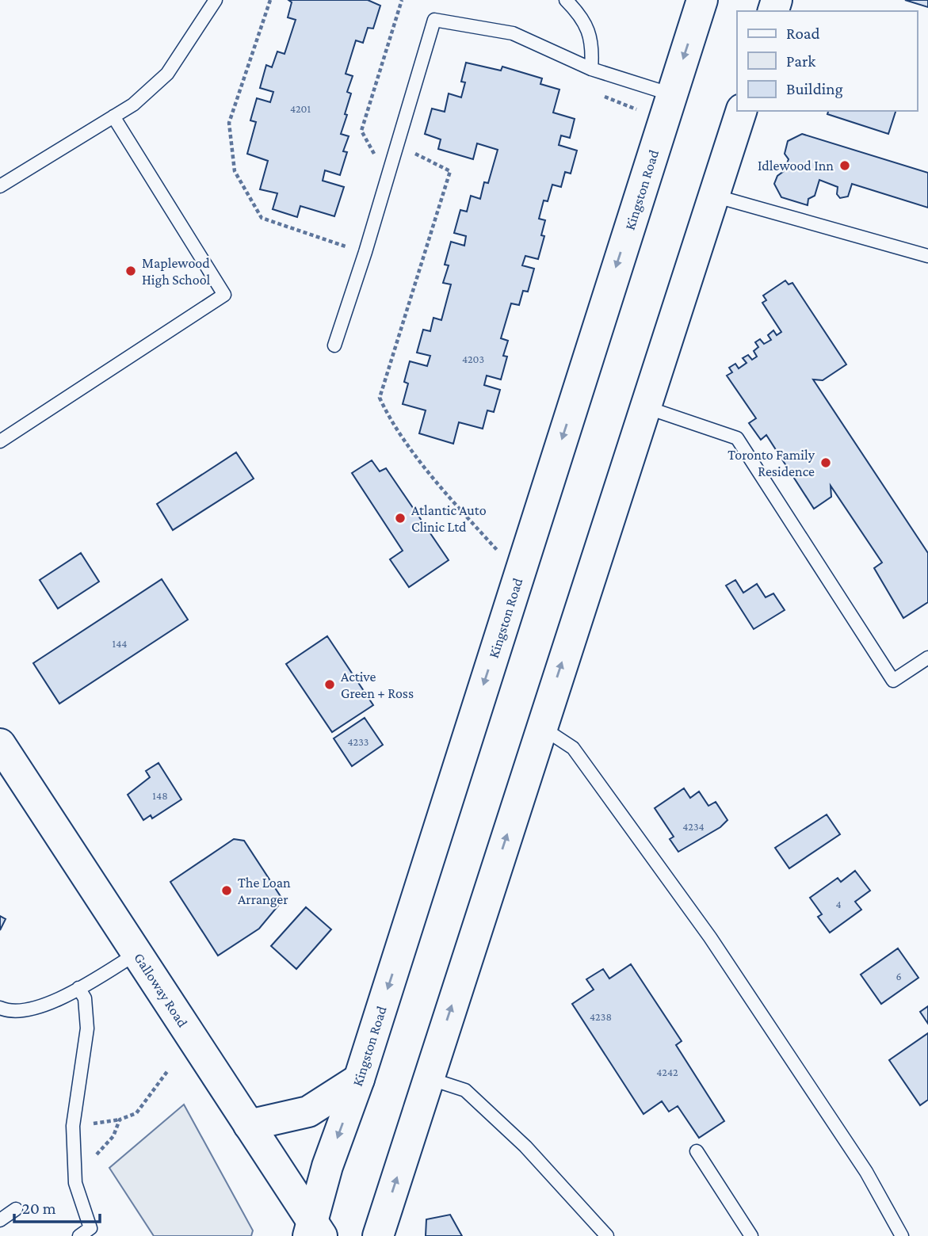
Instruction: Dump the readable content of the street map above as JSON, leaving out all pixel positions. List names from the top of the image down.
{
  "streets": {
    "main road": ["Kingston Road", "Galloway Road"]
  },
  "crossings": [
    ["Kingston Road", "Galloway Road"]
  ],
  "places": [
    "Idlewood Inn",
    "Maplewood High School",
    "Toronto Family Residence",
    "Atlantic Auto Clinic Ltd",
    "Active Green + Ross",
    "The Loan Arranger"
  ],
  "house_numbers": [
    "4201",
    "4203",
    "144",
    "4233",
    "148",
    "4234",
    "4",
    "6",
    "4238",
    "4242"
  ],
  "legend": ["Road", "Park", "Building"],
  "scale_bar": "20 m"
}
